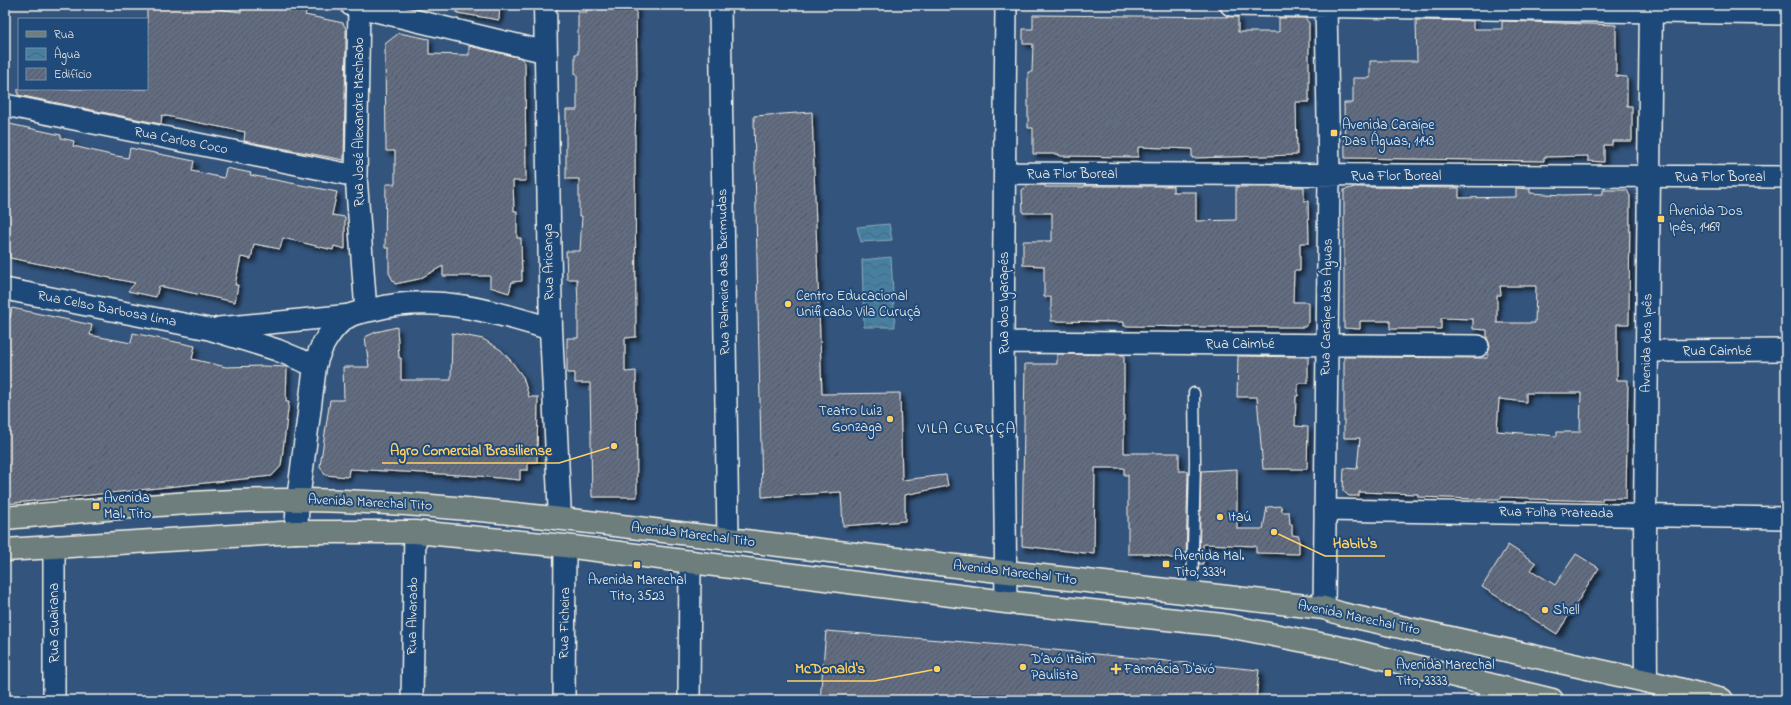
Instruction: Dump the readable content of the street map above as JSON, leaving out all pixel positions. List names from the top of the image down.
{
  "streets": {
    "main road": ["Avenida Marechal Tito"],
    "street": [
      "Rua José Alexandre Machado",
      "Rua Carlos Coco",
      "Rua Flor Boreal",
      "Rua Aricanga",
      "Rua Palmeira das Bermudas",
      "Rua dos Igarapés",
      "Rua Caraípe das Águas",
      "Rua Celso Barbosa Lima",
      "Avenida dos Ipês",
      "Rua Caimbé",
      "Rua Folha Prateada",
      "Rua Alvarado",
      "Rua Guairana",
      "Rua Ficheira"
    ]
  },
  "crossings": [
    ["Rua José Alexandre Machado", "Rua Carlos Coco"],
    ["Rua José Alexandre Machado", "Rua Celso Barbosa Lima"],
    ["Rua Flor Boreal", "Rua dos Igarapés"],
    ["Rua Flor Boreal", "Rua Caraípe das Águas"],
    ["Rua Flor Boreal", "Avenida dos Ipês"],
    ["Rua Aricanga", "Avenida Marechal Tito"],
    ["Rua Palmeira das Bermudas", "Avenida Marechal Tito"],
    ["Rua dos Igarapés", "Rua Caimbé"],
    ["Rua dos Igarapés", "Avenida Marechal Tito"],
    ["Rua Caraípe das Águas", "Rua Caimbé"],
    ["Rua Caraípe das Águas", "Avenida Marechal Tito"],
    ["Rua Caraípe das Águas", "Rua Folha Prateada"],
    ["Avenida dos Ipês", "Rua Caimbé"],
    ["Avenida dos Ipês", "Avenida Marechal Tito"],
    ["Avenida dos Ipês", "Rua Folha Prateada"],
    ["Avenida Marechal Tito", "Rua Alvarado"],
    ["Avenida Marechal Tito", "Rua Guairana"],
    ["Avenida Marechal Tito", "Rua Ficheira"]
  ],
  "districts": ["VILA CURUÇA"],
  "places": {
    "transit": [
      "Avenida Caraípe Das Águas, 1143",
      "Avenida Dos Ipês, 1469",
      "Avenida Mal. Tito",
      "Avenida Mal. Tito, 3334",
      "Avenida Marechal Tito, 3523",
      "Avenida Marechal Tito, 3333"
    ],
    "other": [
      "Centro Educacional Unificado Vila Curuçá",
      "Teatro Luiz Gonzaga",
      "Agro Comercial Brasiliense",
      "Itaú",
      "Habib's",
      "Shell",
      "D’avó Itaim Paulista",
      "McDonald's"
    ],
    "health": ["Farmácia D'avó"]
  },
  "legend": ["Rua", "Água", "Edifício"]
}
